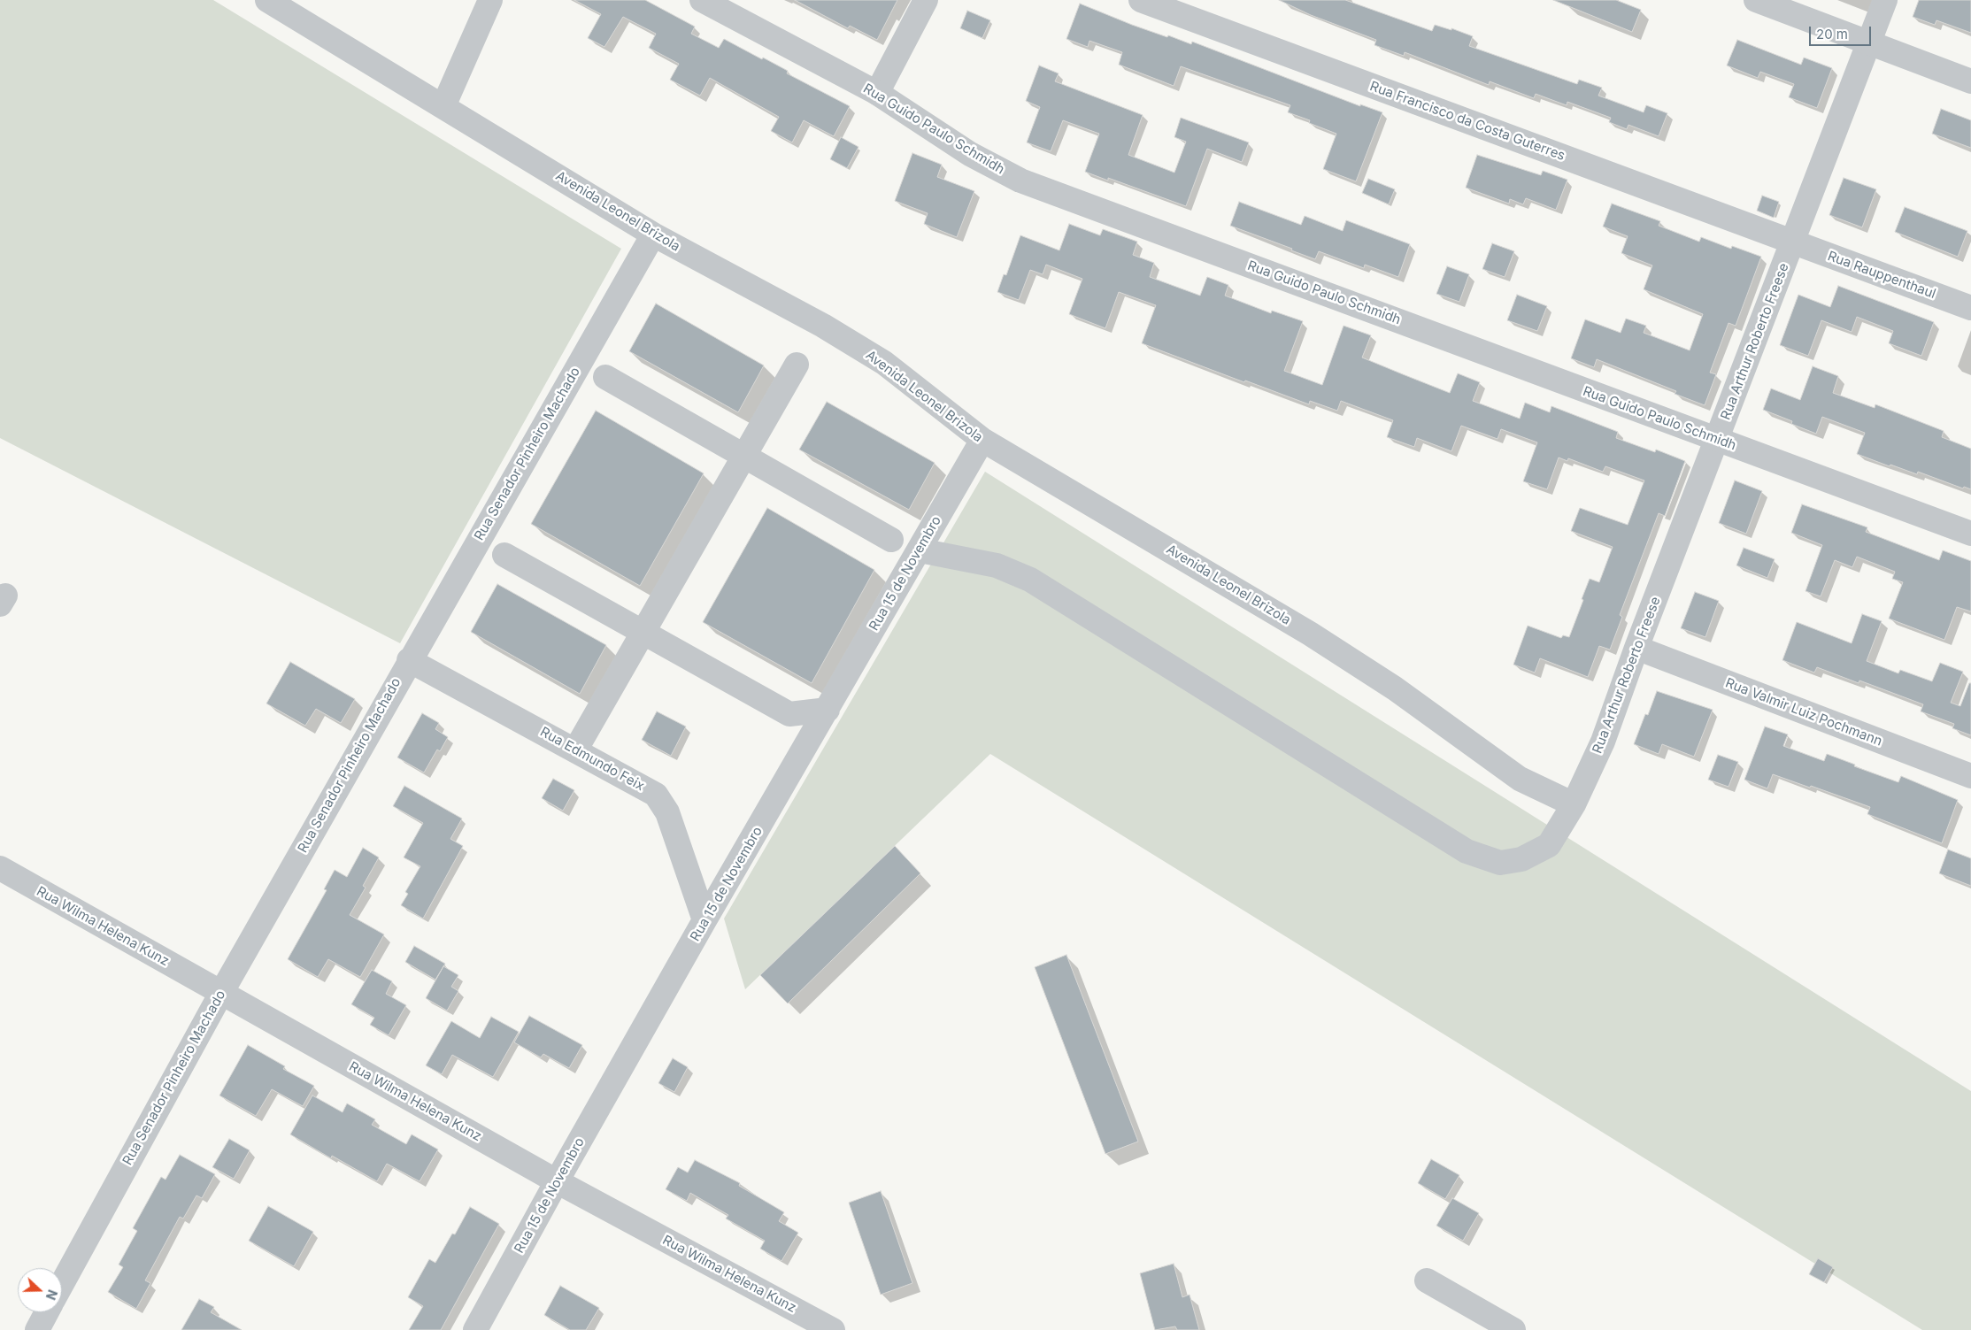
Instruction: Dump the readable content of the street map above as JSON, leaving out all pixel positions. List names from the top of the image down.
{
  "streets": {
    "street": [
      "Rua Francisco da Costa Guterres",
      "Rua Guido Paulo Schmidh",
      "Avenida Leonel Brizola",
      "Rua Rauppenthaul",
      "Rua Arthur Roberto Freese",
      "Rua Senador Pinheiro Machado",
      "Rua 15 de Novembro",
      "Rua Valmir Luiz Pochmann",
      "Rua Edmundo Feix",
      "Rua Wilma Helena Kunz"
    ]
  },
  "crossings": [
    ["Rua Francisco da Costa Guterres", "Rua Rauppenthaul"],
    ["Rua Francisco da Costa Guterres", "Rua Arthur Roberto Freese"],
    ["Rua Guido Paulo Schmidh", "Rua Arthur Roberto Freese"],
    ["Avenida Leonel Brizola", "Rua Arthur Roberto Freese"],
    ["Avenida Leonel Brizola", "Rua Senador Pinheiro Machado"],
    ["Avenida Leonel Brizola", "Rua 15 de Novembro"],
    ["Rua Rauppenthaul", "Rua Arthur Roberto Freese"],
    ["Rua Arthur Roberto Freese", "Rua 15 de Novembro"],
    ["Rua Arthur Roberto Freese", "Rua Valmir Luiz Pochmann"],
    ["Rua Senador Pinheiro Machado", "Rua Edmundo Feix"],
    ["Rua Senador Pinheiro Machado", "Rua Wilma Helena Kunz"],
    ["Rua 15 de Novembro", "Rua Edmundo Feix"],
    ["Rua 15 de Novembro", "Rua Wilma Helena Kunz"]
  ],
  "scale_bar": "20 m",
  "north": "right"
}
